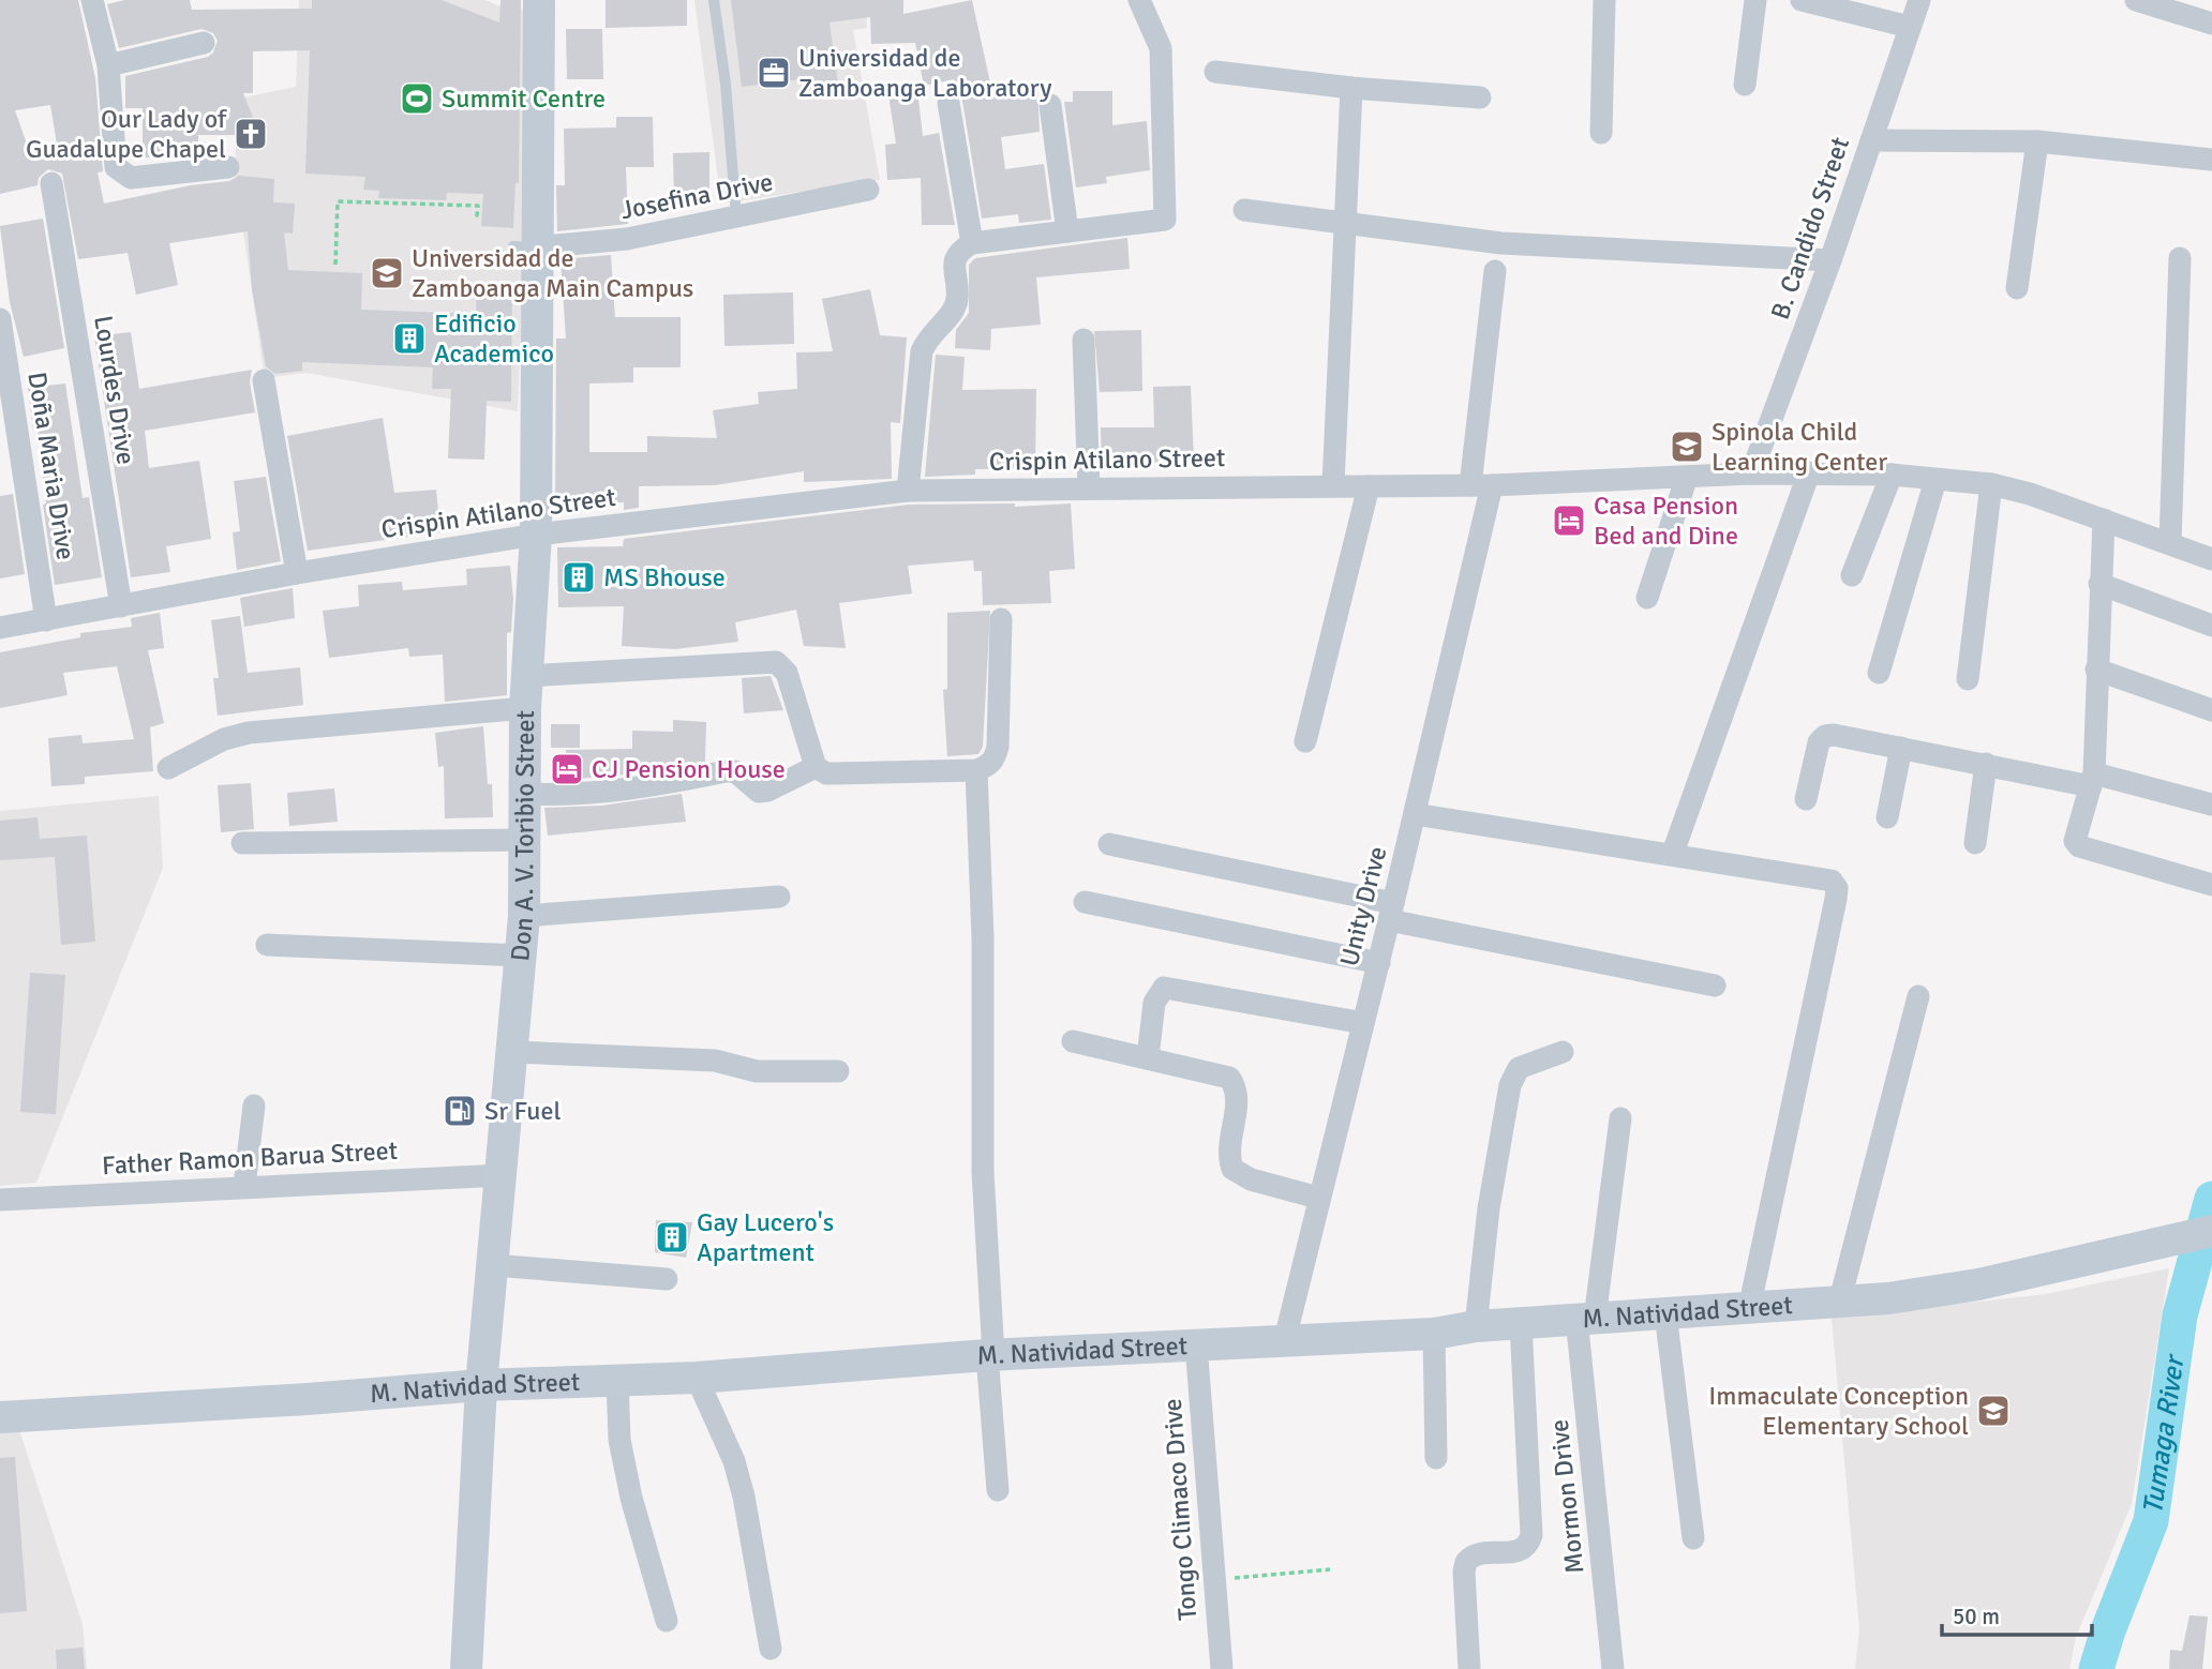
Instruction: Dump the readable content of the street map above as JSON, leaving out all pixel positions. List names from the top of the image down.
{
  "streets": {
    "street": [
      "Josefina Drive",
      "B. Candido Street",
      "Lourdes Drive",
      "Crispin Atilano Street",
      "Doña Maria Drive",
      "Don A. V. Toribio Street",
      "Unity Drive",
      "Father Ramon Barua Street",
      "M. Natividad Street",
      "Mormon Drive",
      "Tongo Climaco Drive"
    ]
  },
  "crossings": [
    ["Josefina Drive", "Don A. V. Toribio Street"],
    ["B. Candido Street", "Crispin Atilano Street"],
    ["Lourdes Drive", "Crispin Atilano Street"],
    ["Crispin Atilano Street", "Doña Maria Drive"],
    ["Crispin Atilano Street", "Don A. V. Toribio Street"],
    ["Crispin Atilano Street", "Unity Drive"],
    ["Don A. V. Toribio Street", "Father Ramon Barua Street"],
    ["Don A. V. Toribio Street", "M. Natividad Street"],
    ["Unity Drive", "M. Natividad Street"],
    ["M. Natividad Street", "Mormon Drive"],
    ["M. Natividad Street", "Tongo Climaco Drive"]
  ],
  "water": ["Tumaga River"],
  "places": {
    "office": ["Universidad de Zamboanga Laboratory"],
    "sports": ["Summit Centre"],
    "church": ["Our Lady of Guadalupe Chapel"],
    "school or university": ["Universidad de Zamboanga Main Campus", "Spinola Child Learning Center", "Immaculate Conception Elementary School"],
    "building": ["Edificio Academico", "MS Bhouse", "Gay Lucero's Apartment"],
    "hotel": ["Casa Pension Bed and Dine", "CJ Pension House"],
    "fuel station": ["Sr Fuel"]
  },
  "scale_bar": "50 m"
}
